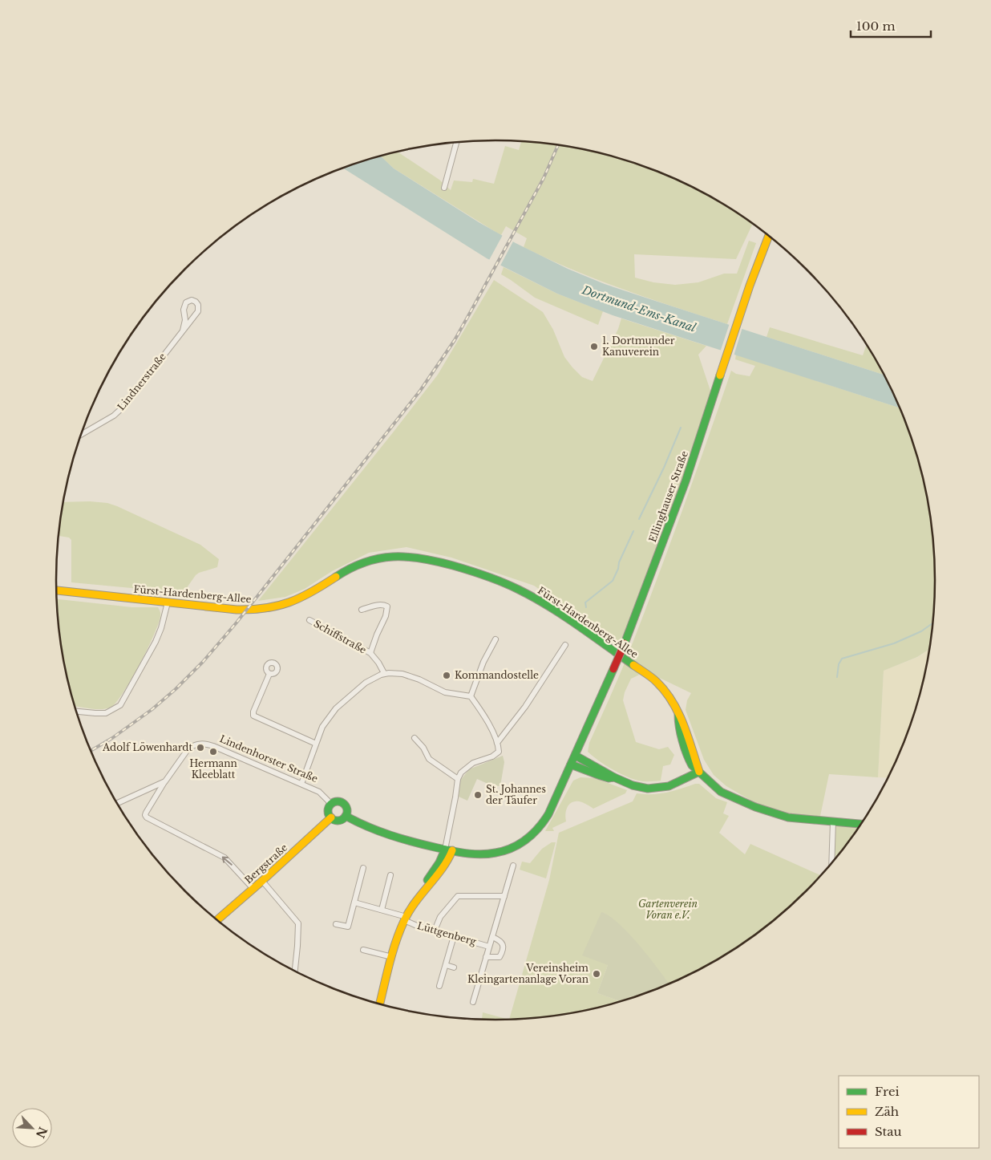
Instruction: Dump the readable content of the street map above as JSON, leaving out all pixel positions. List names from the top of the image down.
{
  "streets": {
    "street": [
      "Lindnerstraße",
      "Ellinghauser Straße",
      "Fürst-Hardenberg-Allee",
      "Schiffstraße",
      "Lindenhorster Straße",
      "Bergstraße",
      "Lüttgenberg"
    ]
  },
  "crossings": [
    ["Lindenhorster Straße", "Bergstraße"]
  ],
  "water": ["Dortmund-Ems-Kanal"],
  "parks": ["Gartenverein Voran e.V."],
  "places": [
    "1. Dortmunder Kanuverein",
    "Kommandostelle",
    "Adolf Löwenhardt",
    "Hermann Kleeblatt",
    "St. Johannes der Täufer",
    "Vereinsheim Kleingartenanlage Voran"
  ],
  "legend": ["Frei", "Zäh", "Stau"],
  "scale_bar": "100 m",
  "north": "bottom right"
}
